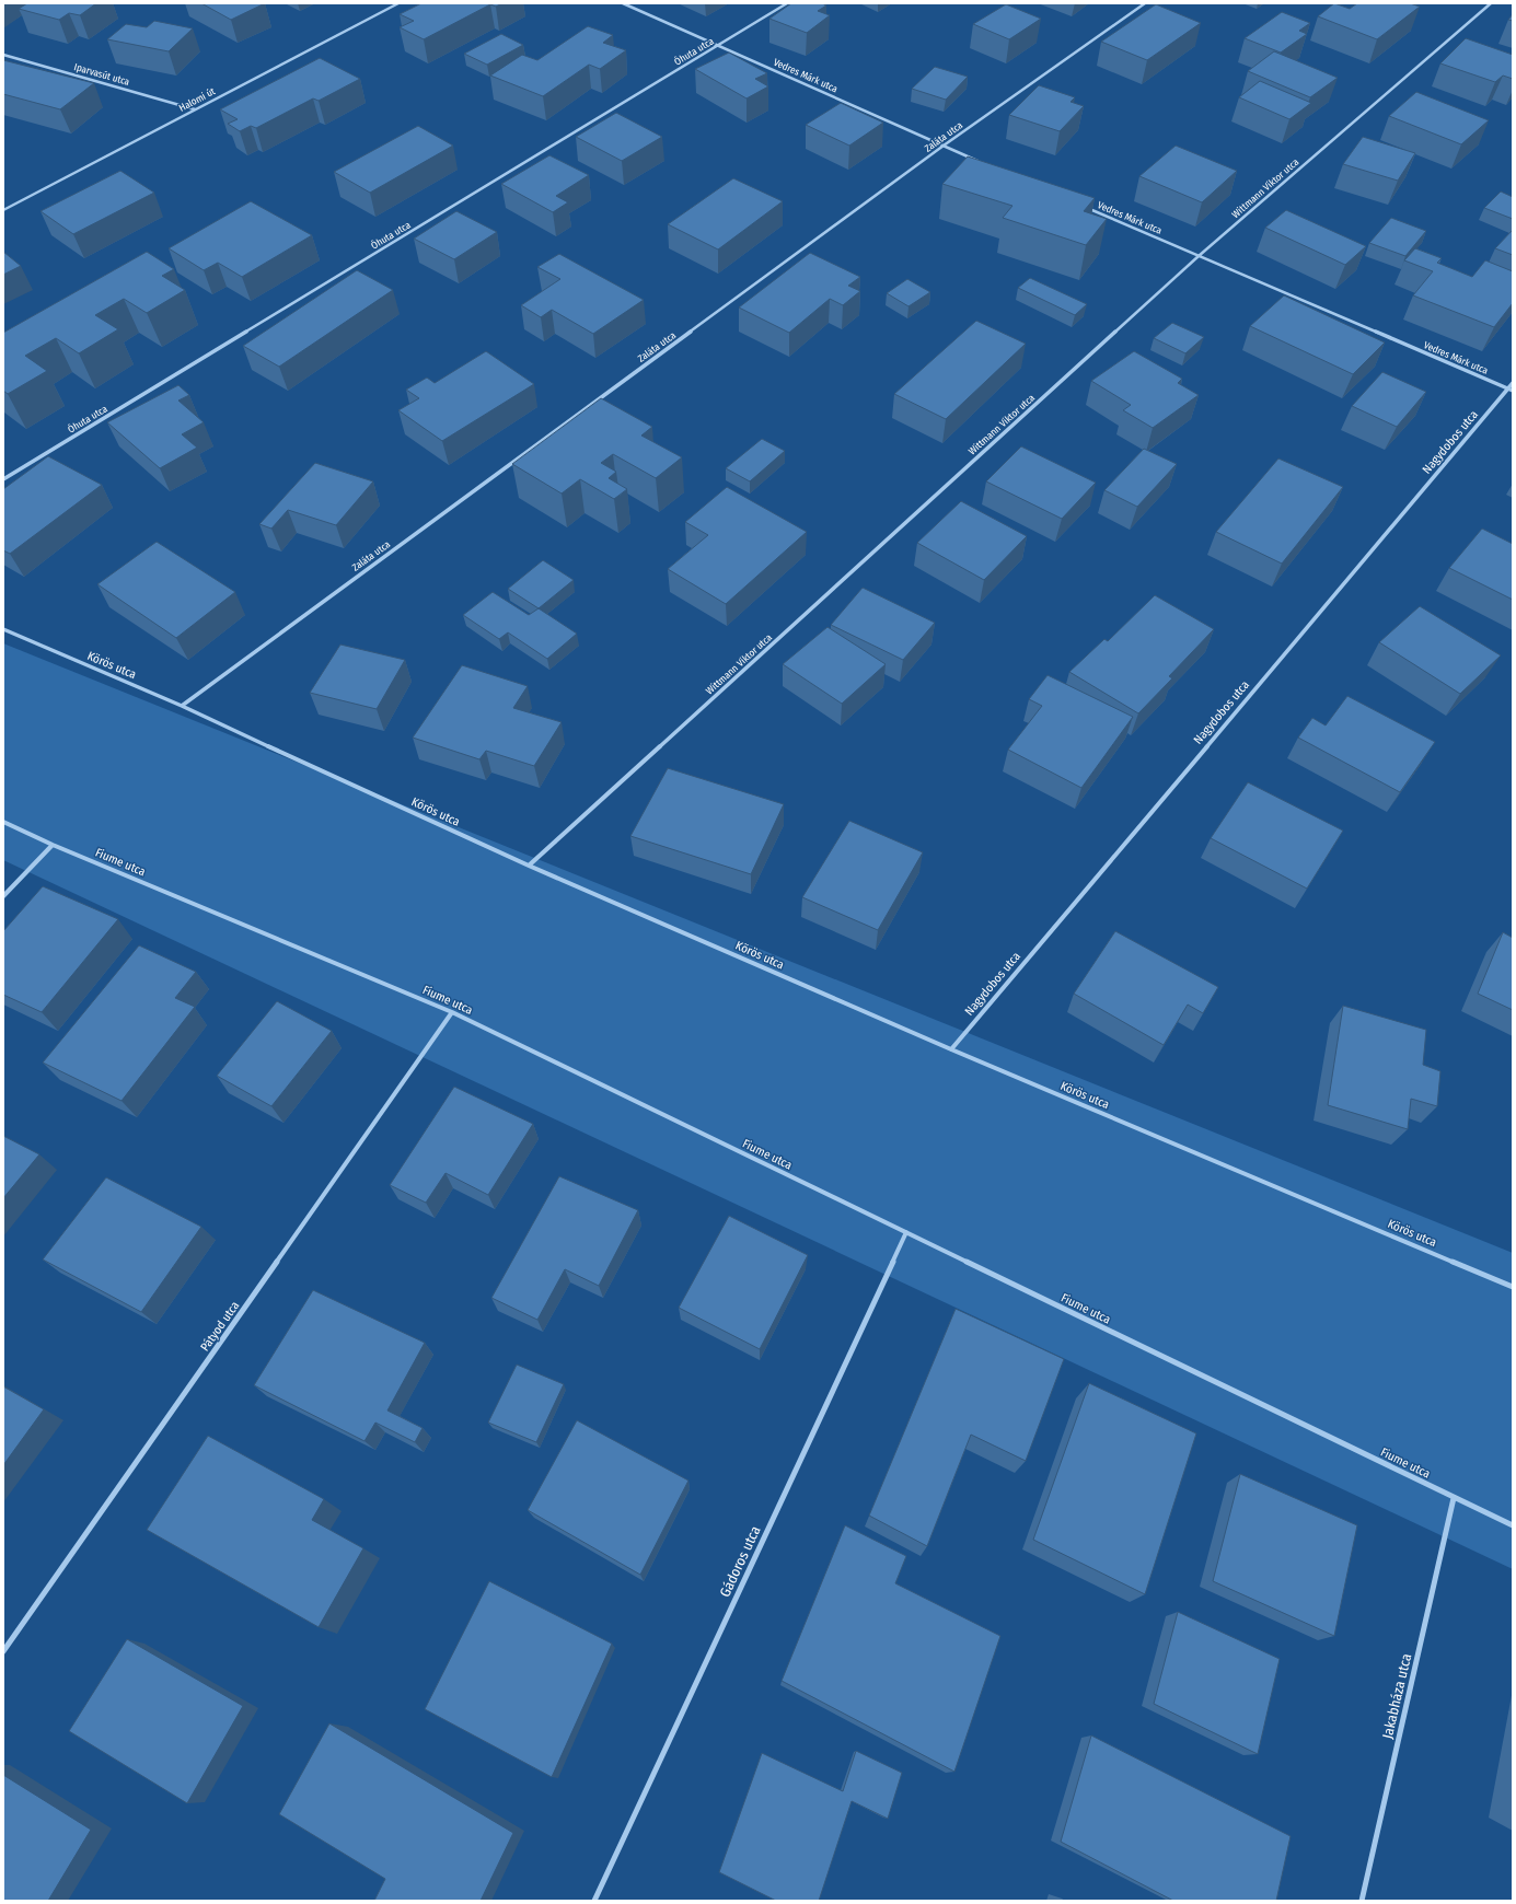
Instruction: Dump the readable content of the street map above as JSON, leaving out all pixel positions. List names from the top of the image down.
{
  "streets": {
    "street": [
      "Óhuta utca",
      "Iparvasút utca",
      "Vedres Márk utca",
      "Halomi út",
      "Zaláta utca",
      "Wittmann Viktor utca",
      "Nagydobos utca",
      "Körös utca",
      "Fiume utca",
      "Pátyod utca",
      "Gádoros utca",
      "Jakabháza utca"
    ]
  },
  "crossings": [
    ["Óhuta utca", "Vedres Márk utca"],
    ["Iparvasút utca", "Halomi út"],
    ["Vedres Márk utca", "Zaláta utca"],
    ["Vedres Márk utca", "Wittmann Viktor utca"],
    ["Vedres Márk utca", "Nagydobos utca"],
    ["Zaláta utca", "Körös utca"],
    ["Wittmann Viktor utca", "Körös utca"],
    ["Nagydobos utca", "Körös utca"],
    ["Fiume utca", "Pátyod utca"],
    ["Fiume utca", "Gádoros utca"],
    ["Fiume utca", "Jakabháza utca"]
  ]
}
